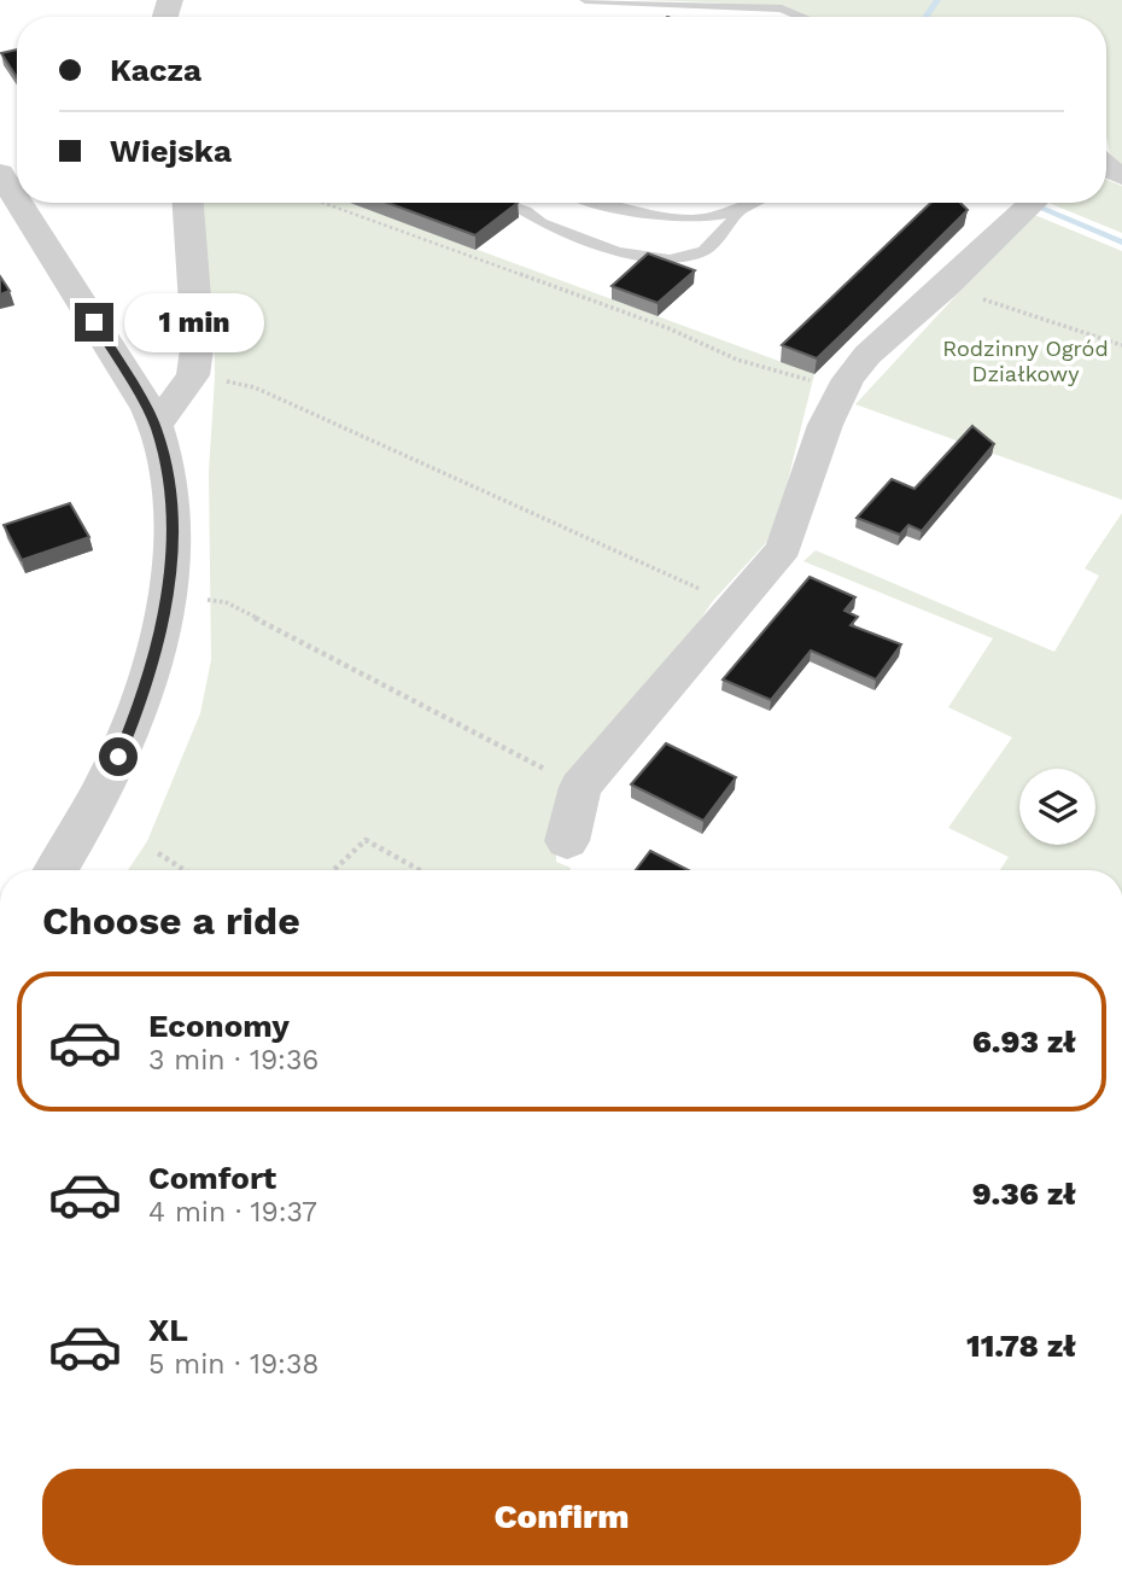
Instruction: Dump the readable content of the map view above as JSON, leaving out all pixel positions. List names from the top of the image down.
{
  "parks": ["Rodzinny Ogród Działkowy"],
  "page": {
    "banner": ["Kacza", "Wiejska"],
    "bubble": "1 min",
    "heading": "Choose a ride",
    "list": [
      {
        "name": "Economy",
        "note": "3 min · 19:36",
        "value": "6.93 zł"
      },
      {
        "name": "Comfort",
        "note": "4 min · 19:37",
        "value": "9.36 zł"
      },
      {
        "name": "XL",
        "note": "5 min · 19:38",
        "value": "11.78 zł"
      }
    ],
    "buttons": "Confirm"
  }
}
